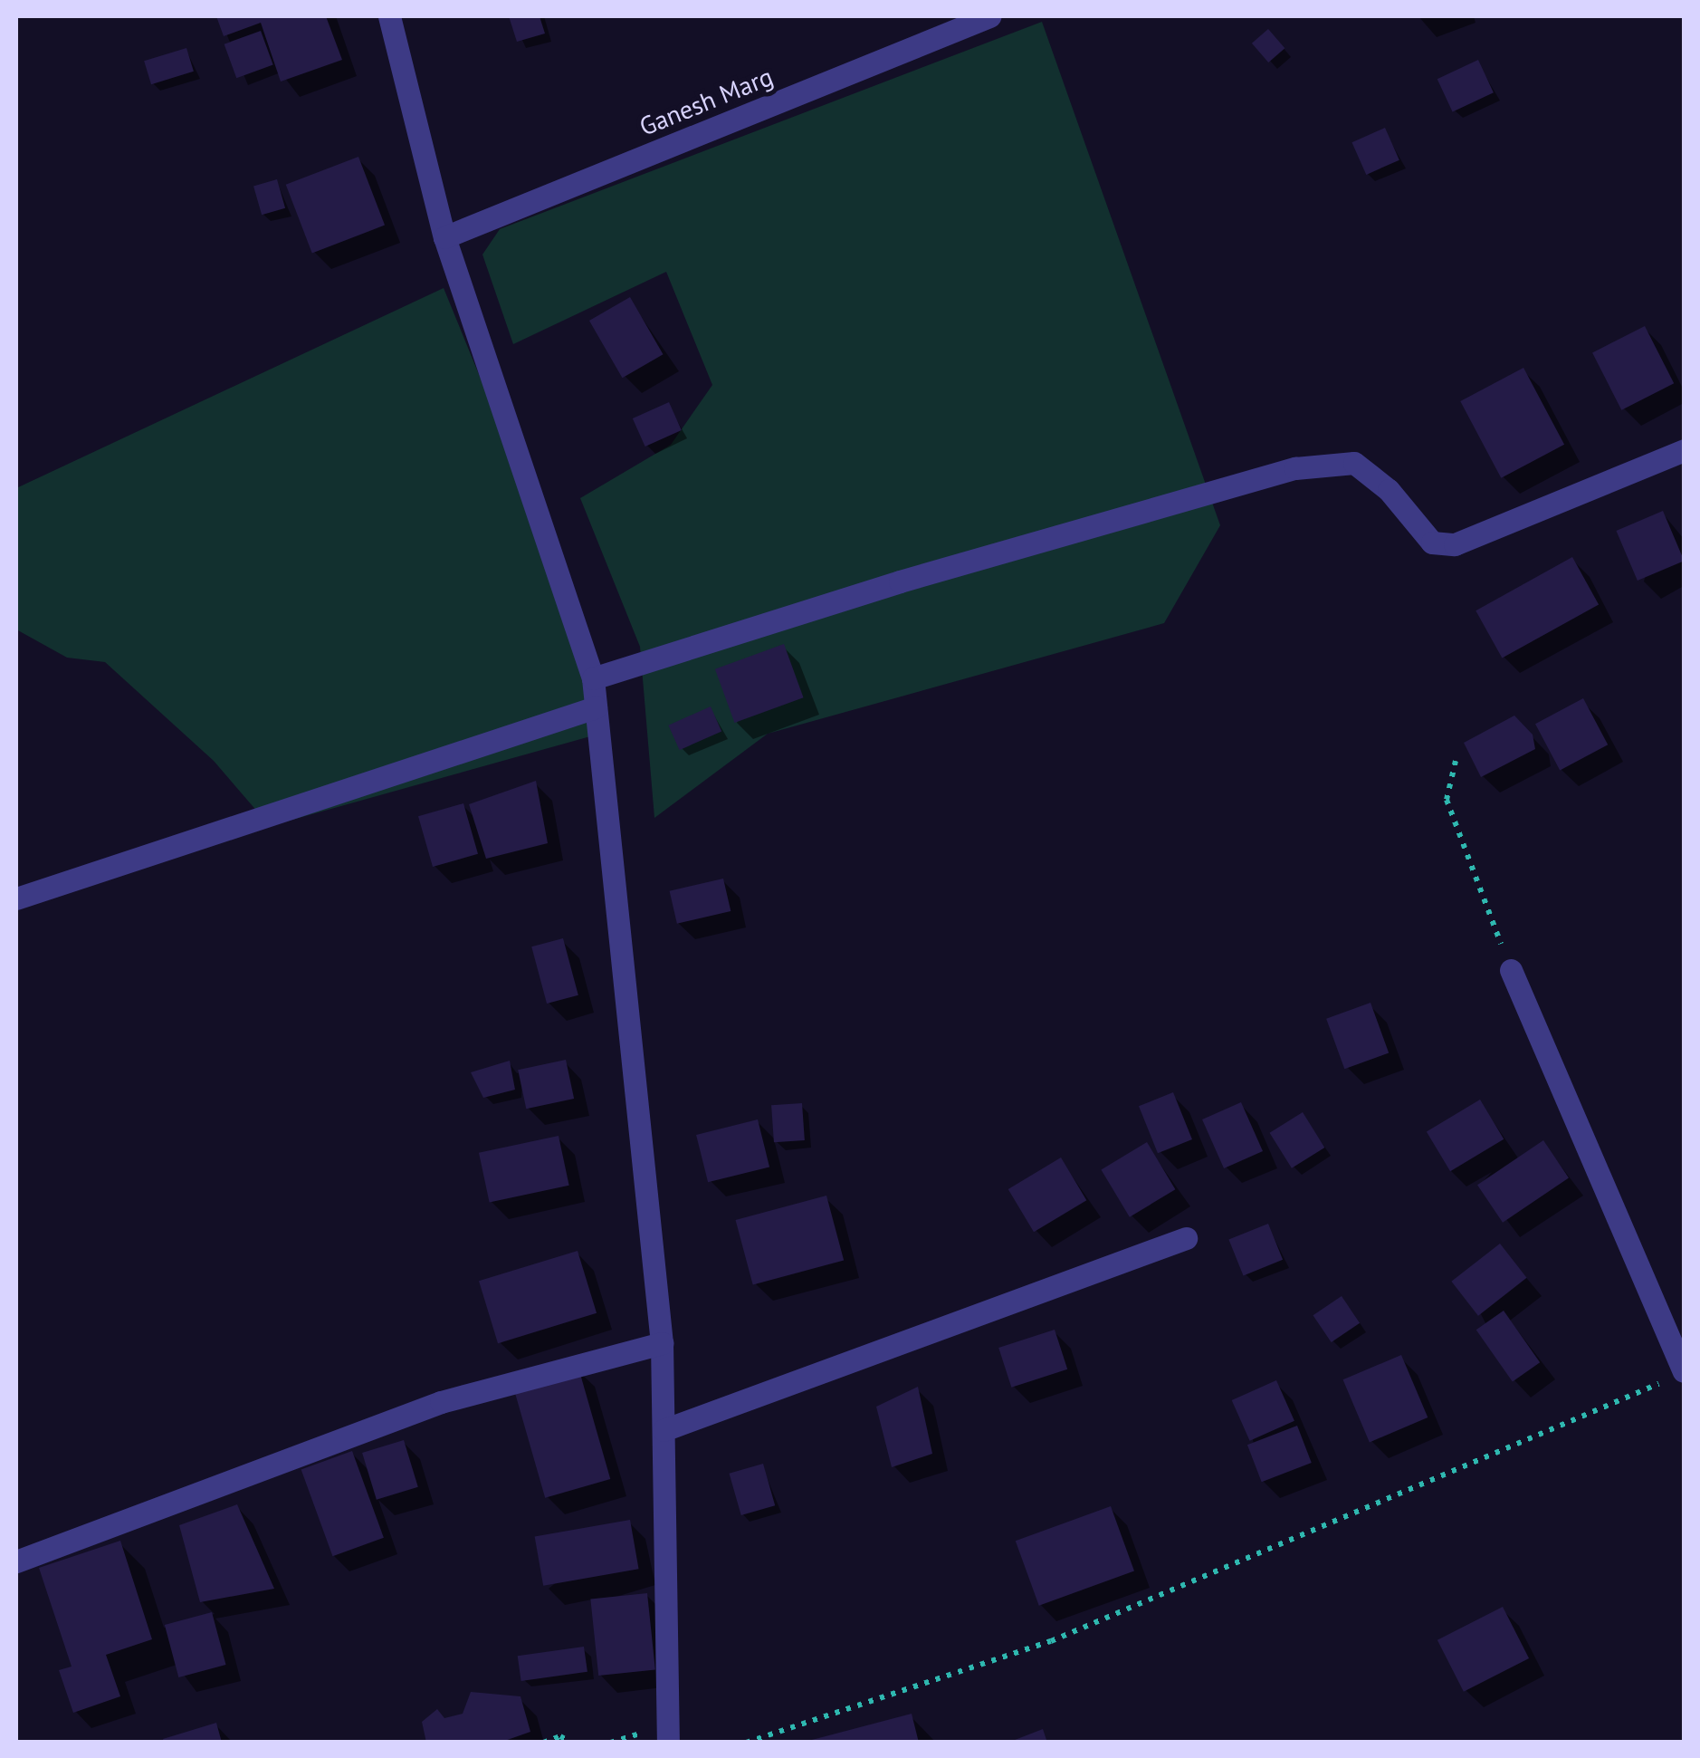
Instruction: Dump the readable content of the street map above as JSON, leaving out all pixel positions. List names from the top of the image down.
{
  "streets": {
    "street": ["Ganesh Marg"]
  }
}
